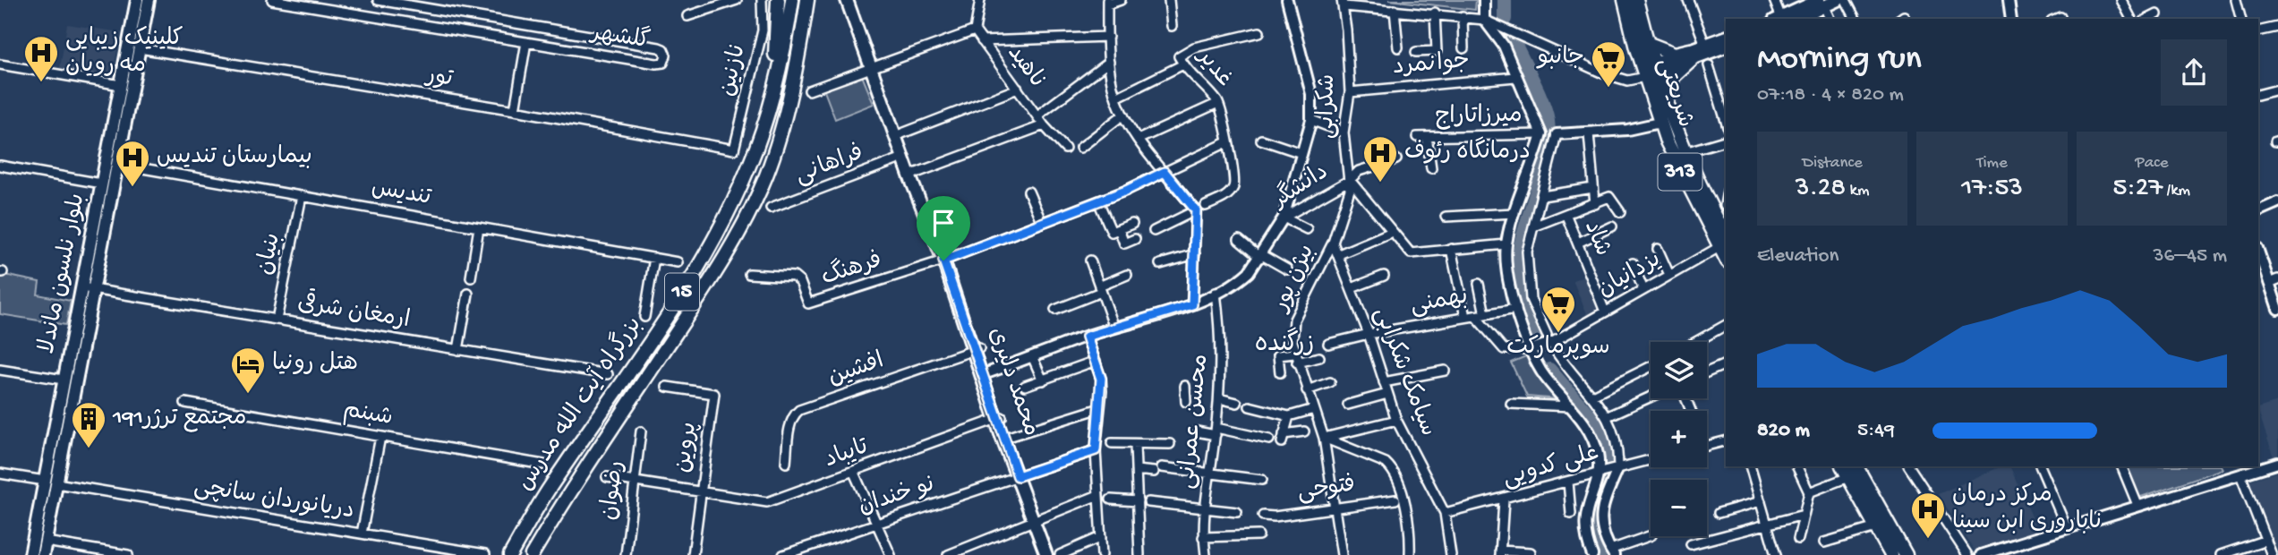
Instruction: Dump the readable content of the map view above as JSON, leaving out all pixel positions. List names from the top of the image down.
{
  "streets": {
    "main road": [
      "شریعتی",
      "313",
      "بلوار نلسون ماندلا",
      "15",
      "محمد دلیری",
      "بزرگراه آیت الله مدرس"
    ],
    "street": [
      "گلشهر",
      "جوانمرد",
      "ناهید",
      "غدیر",
      "نازنین",
      "تور",
      "شکرابی",
      "میرزاتاراج",
      "فراهانی",
      "دانشگر",
      "تندیس",
      "شاد",
      "بنیان",
      "فرهنگ",
      "یزدانیان",
      "بیژن پور",
      "بهمنی",
      "ارمغان شرقی",
      "افشین",
      "سیامک شکرابی",
      "شبنم",
      "محسن عمرانی",
      "پروین",
      "تایباد",
      "علی کدویی",
      "فتوحی",
      "رضوان",
      "نو خندان",
      "دریانوردان سانچی"
    ]
  },
  "crossings": [
    ["جوانمرد", "شکرابی"],
    ["جوانمرد", "میرزاتاراج"],
    ["جوانمرد", "دانشگر"],
    ["نازنین", "تور"],
    ["تور", "بلوار نلسون ماندلا"],
    ["شریعتی", "یزدانیان"],
    ["شکرابی", "میرزاتاراج"],
    ["شکرابی", "دانشگر"],
    ["شکرابی", "بیژن پور"],
    ["شکرابی", "سیامک شکرابی"],
    ["میرزاتاراج", "دانشگر"],
    ["فراهانی", "محمد دلیری"],
    ["دانشگر", "محمد دلیری"],
    ["دانشگر", "محسن عمرانی"],
    ["تندیس", "بنیان"],
    ["تندیس", "بلوار نلسون ماندلا"],
    ["شاد", "یزدانیان"],
    ["بنیان", "ارمغان شرقی"],
    ["فرهنگ", "محمد دلیری"],
    ["بلوار نلسون ماندلا", "ارمغان شرقی"],
    ["بلوار نلسون ماندلا", "دریانوردان سانچی"],
    ["بیژن پور", "سیامک شکرابی"],
    ["بیژن پور", "فتوحی"],
    ["بهمنی", "سیامک شکرابی"],
    ["افشین", "محمد دلیری"],
    ["سیامک شکرابی", "علی کدویی"],
    ["محمد دلیری", "تایباد"],
    ["محمد دلیری", "نو خندان"],
    ["پروین", "تایباد"],
    ["تایباد", "رضوان"]
  ],
  "districts": ["زرگنده"],
  "places": {
    "hospital": [
      "کلینیک زیبایی مه رویان",
      "درمانگاه رئوف",
      "بیمارستان تندیس",
      "مرکز درمان ناباروری ابن سینا"
    ],
    "supermarket": ["جانبو", "سوپرمارکت"],
    "hotel": ["هتل رونیا"],
    "building": ["مجتمع ترژر191"]
  },
  "page": {
    "heading": ["Morning run", "07:18 · 4 × 820 m"],
    "stats": [
      ["Distance", "3.28 km"],
      ["Time", "17:53"],
      ["Pace", "5:27 /km"]
    ],
    "chart": ["Elevation", "36–45 m"],
    "map_buttons": ["+", "−"],
    "list": [
      {
        "name": "820 m",
        "note": "5:49"
      }
    ]
  }
}
